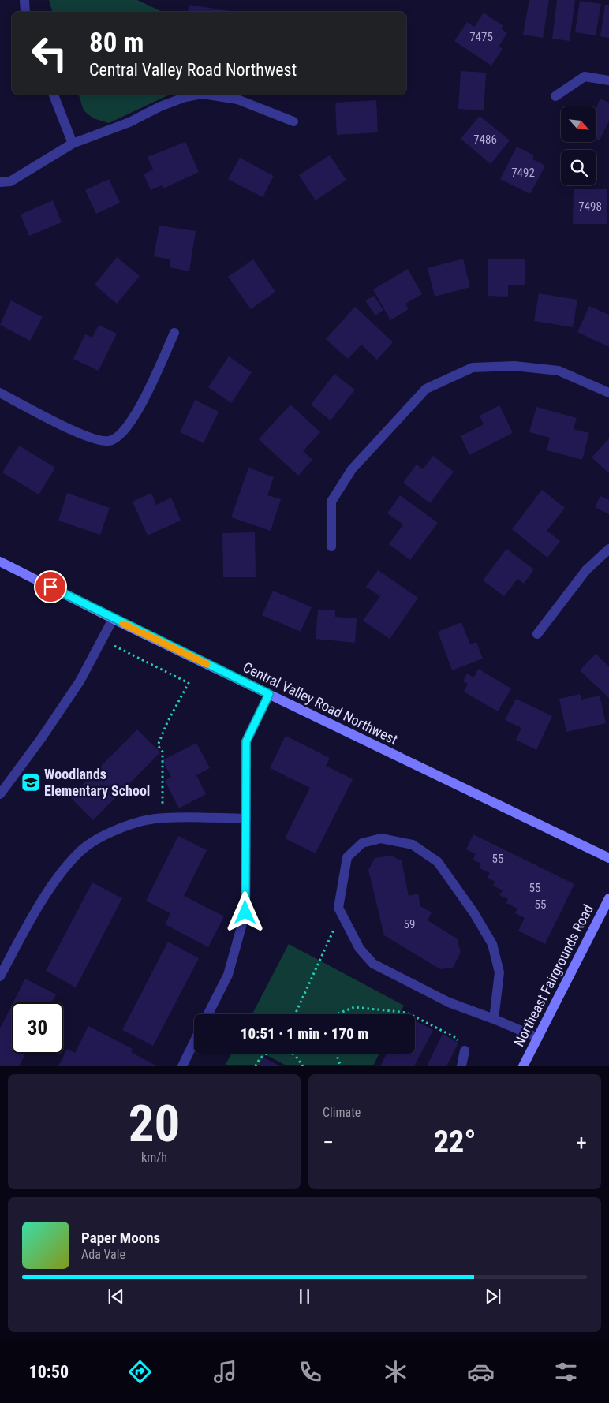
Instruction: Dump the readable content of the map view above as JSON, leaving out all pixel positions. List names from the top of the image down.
{
  "streets": {
    "main road": ["Central Valley Road Northwest", "Northeast Fairgrounds Road"]
  },
  "places": {
    "school or university": ["Woodlands Elementary School"]
  },
  "house_numbers": [
    "7475",
    "7486",
    "7492",
    "7498",
    "55",
    "55",
    "55",
    "59"
  ],
  "north": "bottom right",
  "page": {
    "turn": ["80 m", "Central Valley Road Northwest"],
    "limit": "30",
    "trip": "10:51 · 1 min · 170 m",
    "tile": [
      ["20", "km/h"],
      "Climate"
    ],
    "heat": ["−", "22°", "+"],
    "song": ["Paper Moons", "Ada Vale"],
    "tabs": "10:50"
  }
}
